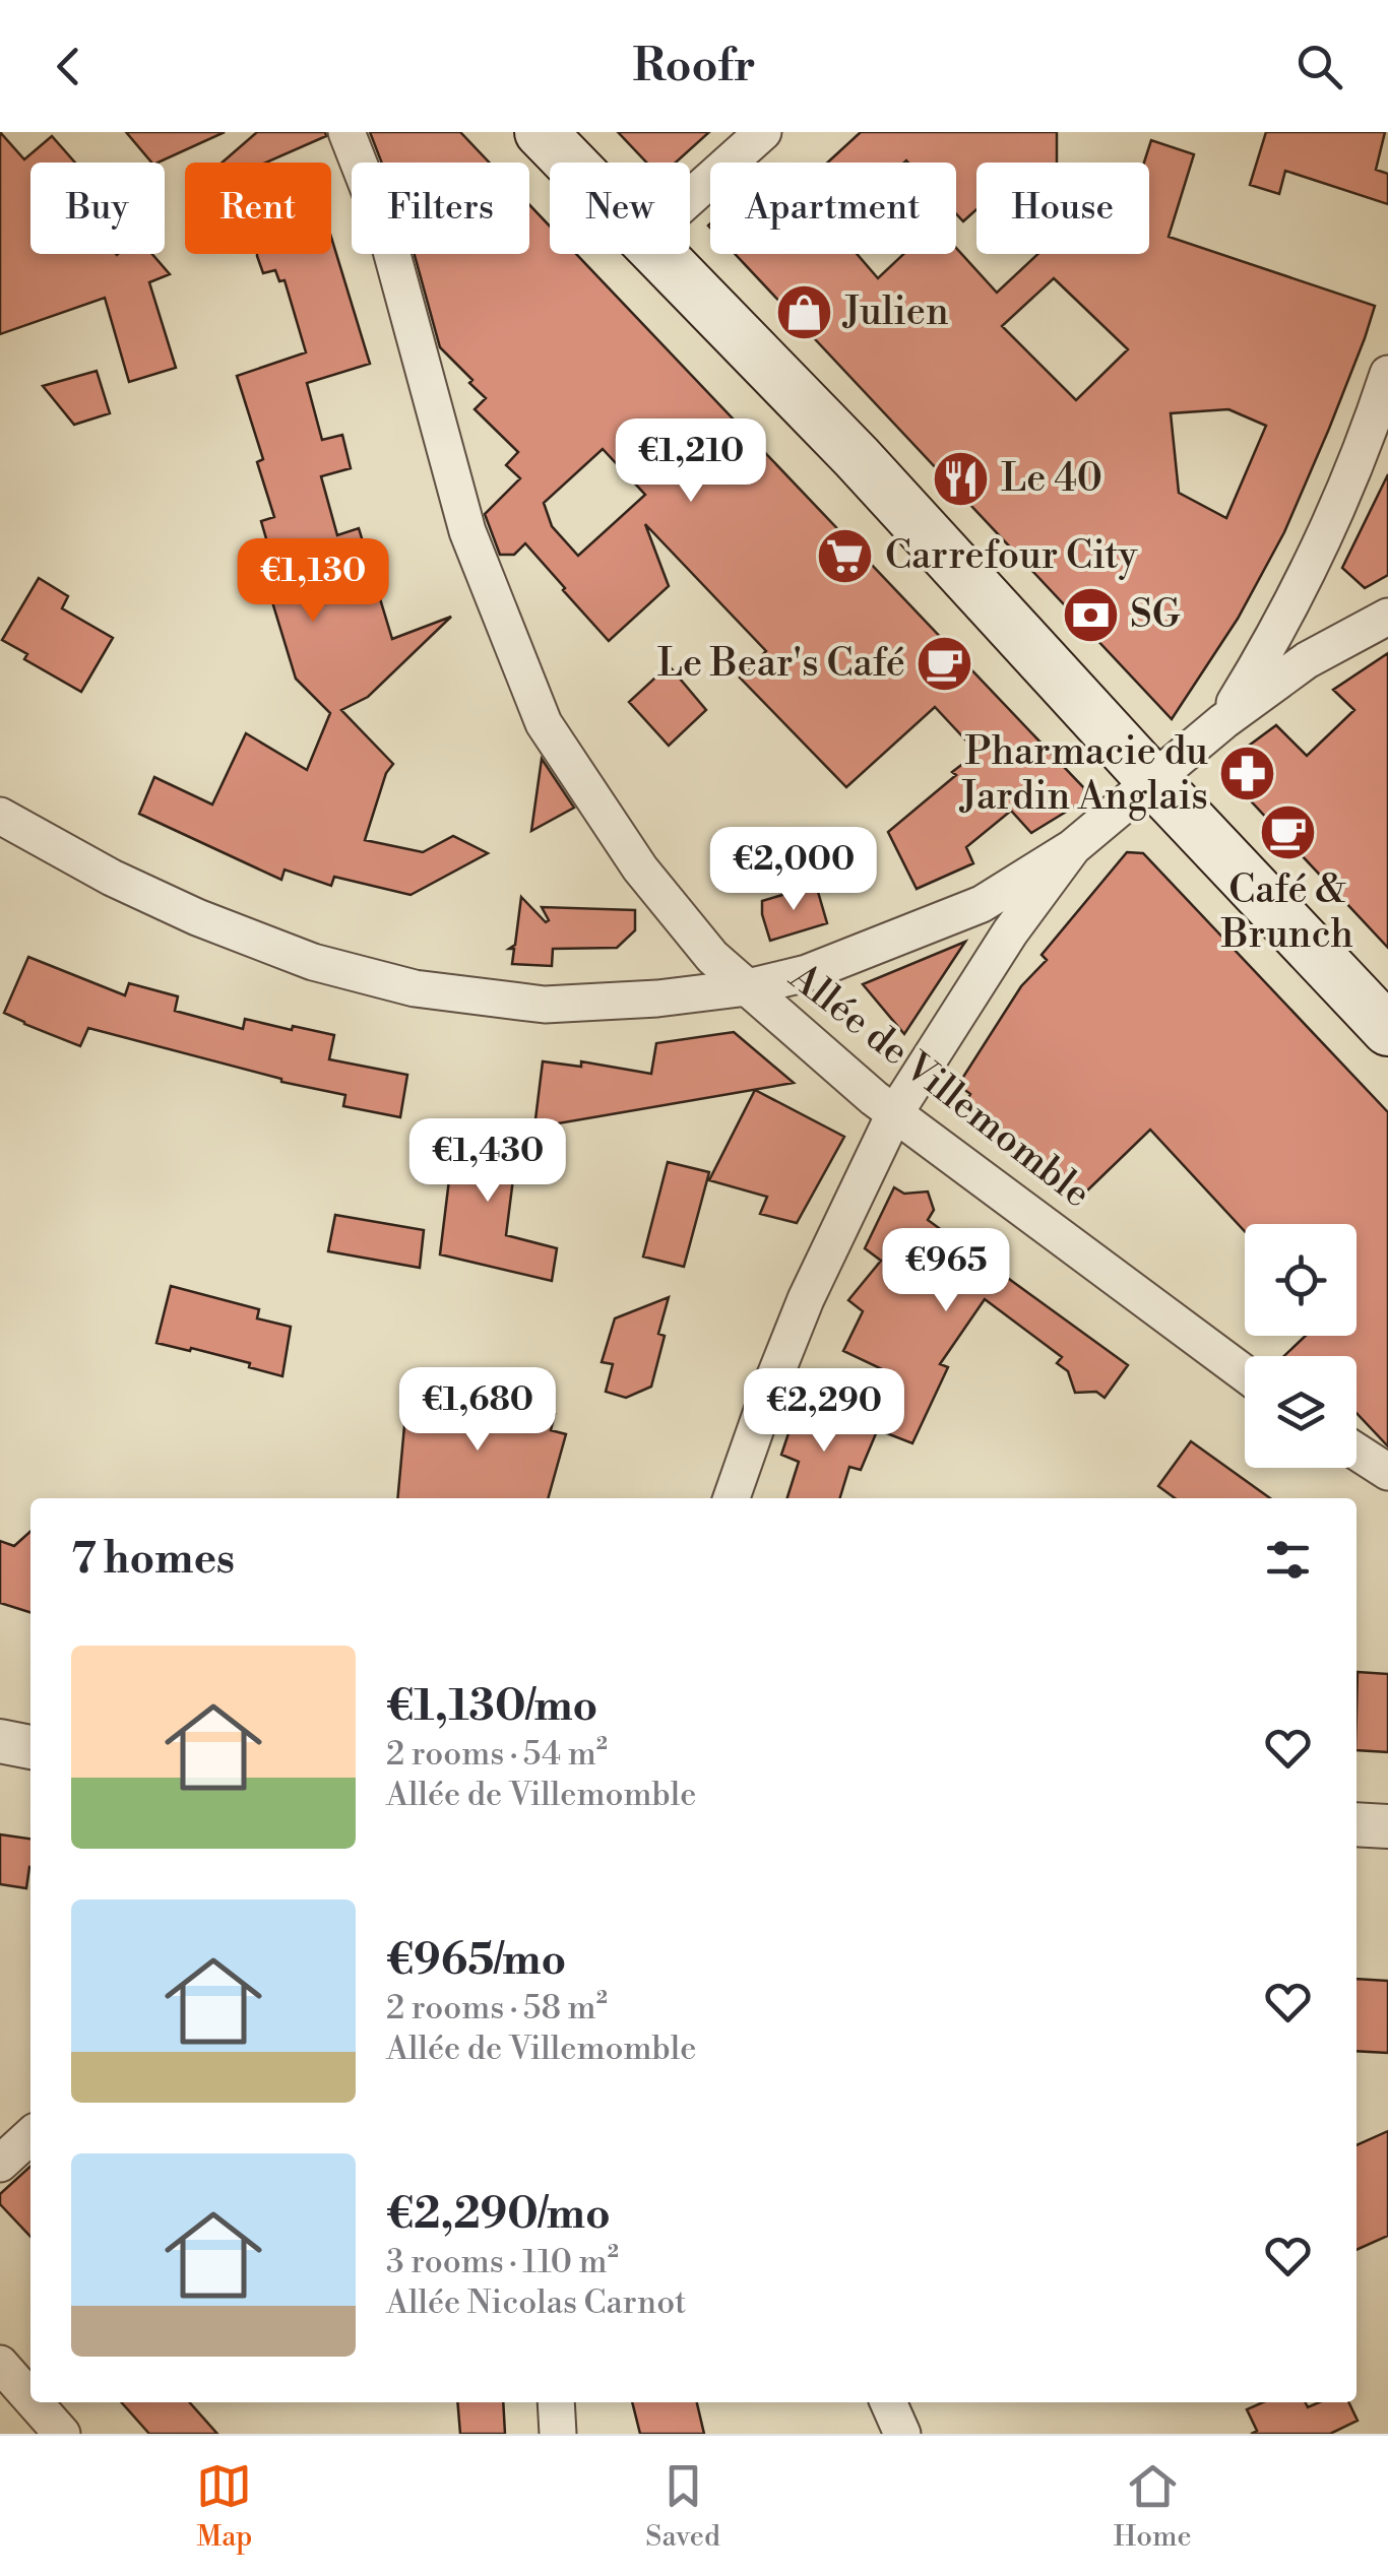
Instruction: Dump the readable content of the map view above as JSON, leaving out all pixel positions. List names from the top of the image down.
{
  "streets": {
    "street": ["Allée de Villemomble"]
  },
  "places": {
    "shop": ["Julien"],
    "restaurant": ["Le 40"],
    "supermarket": ["Carrefour City"],
    "bank": ["SG"],
    "cafe": ["Le Bear's Café", "Café & Brunch"],
    "pharmacy": ["Pharmacie du Jardin Anglais"]
  },
  "page": {
    "header": "Roofr",
    "chip": [
      "Buy",
      "Rent",
      "Filters",
      "New",
      "Apartment",
      "House"
    ],
    "price": [
      "€1,210",
      "€1,130",
      "€2,000",
      "€1,430",
      "€965",
      "€1,680",
      "€2,290"
    ],
    "heading": "7 homes",
    "list": [
      {
        "name": "€1,130/mo",
        "note": "2 rooms · 54 m² · Allée de Villemomble"
      },
      {
        "name": "€965/mo",
        "note": "2 rooms · 58 m² · Allée de Villemomble"
      },
      {
        "name": "€2,290/mo",
        "note": "3 rooms · 110 m² · Allée Nicolas Carnot"
      }
    ],
    "tabs": ["Map", "Saved", "Home"]
  }
}
